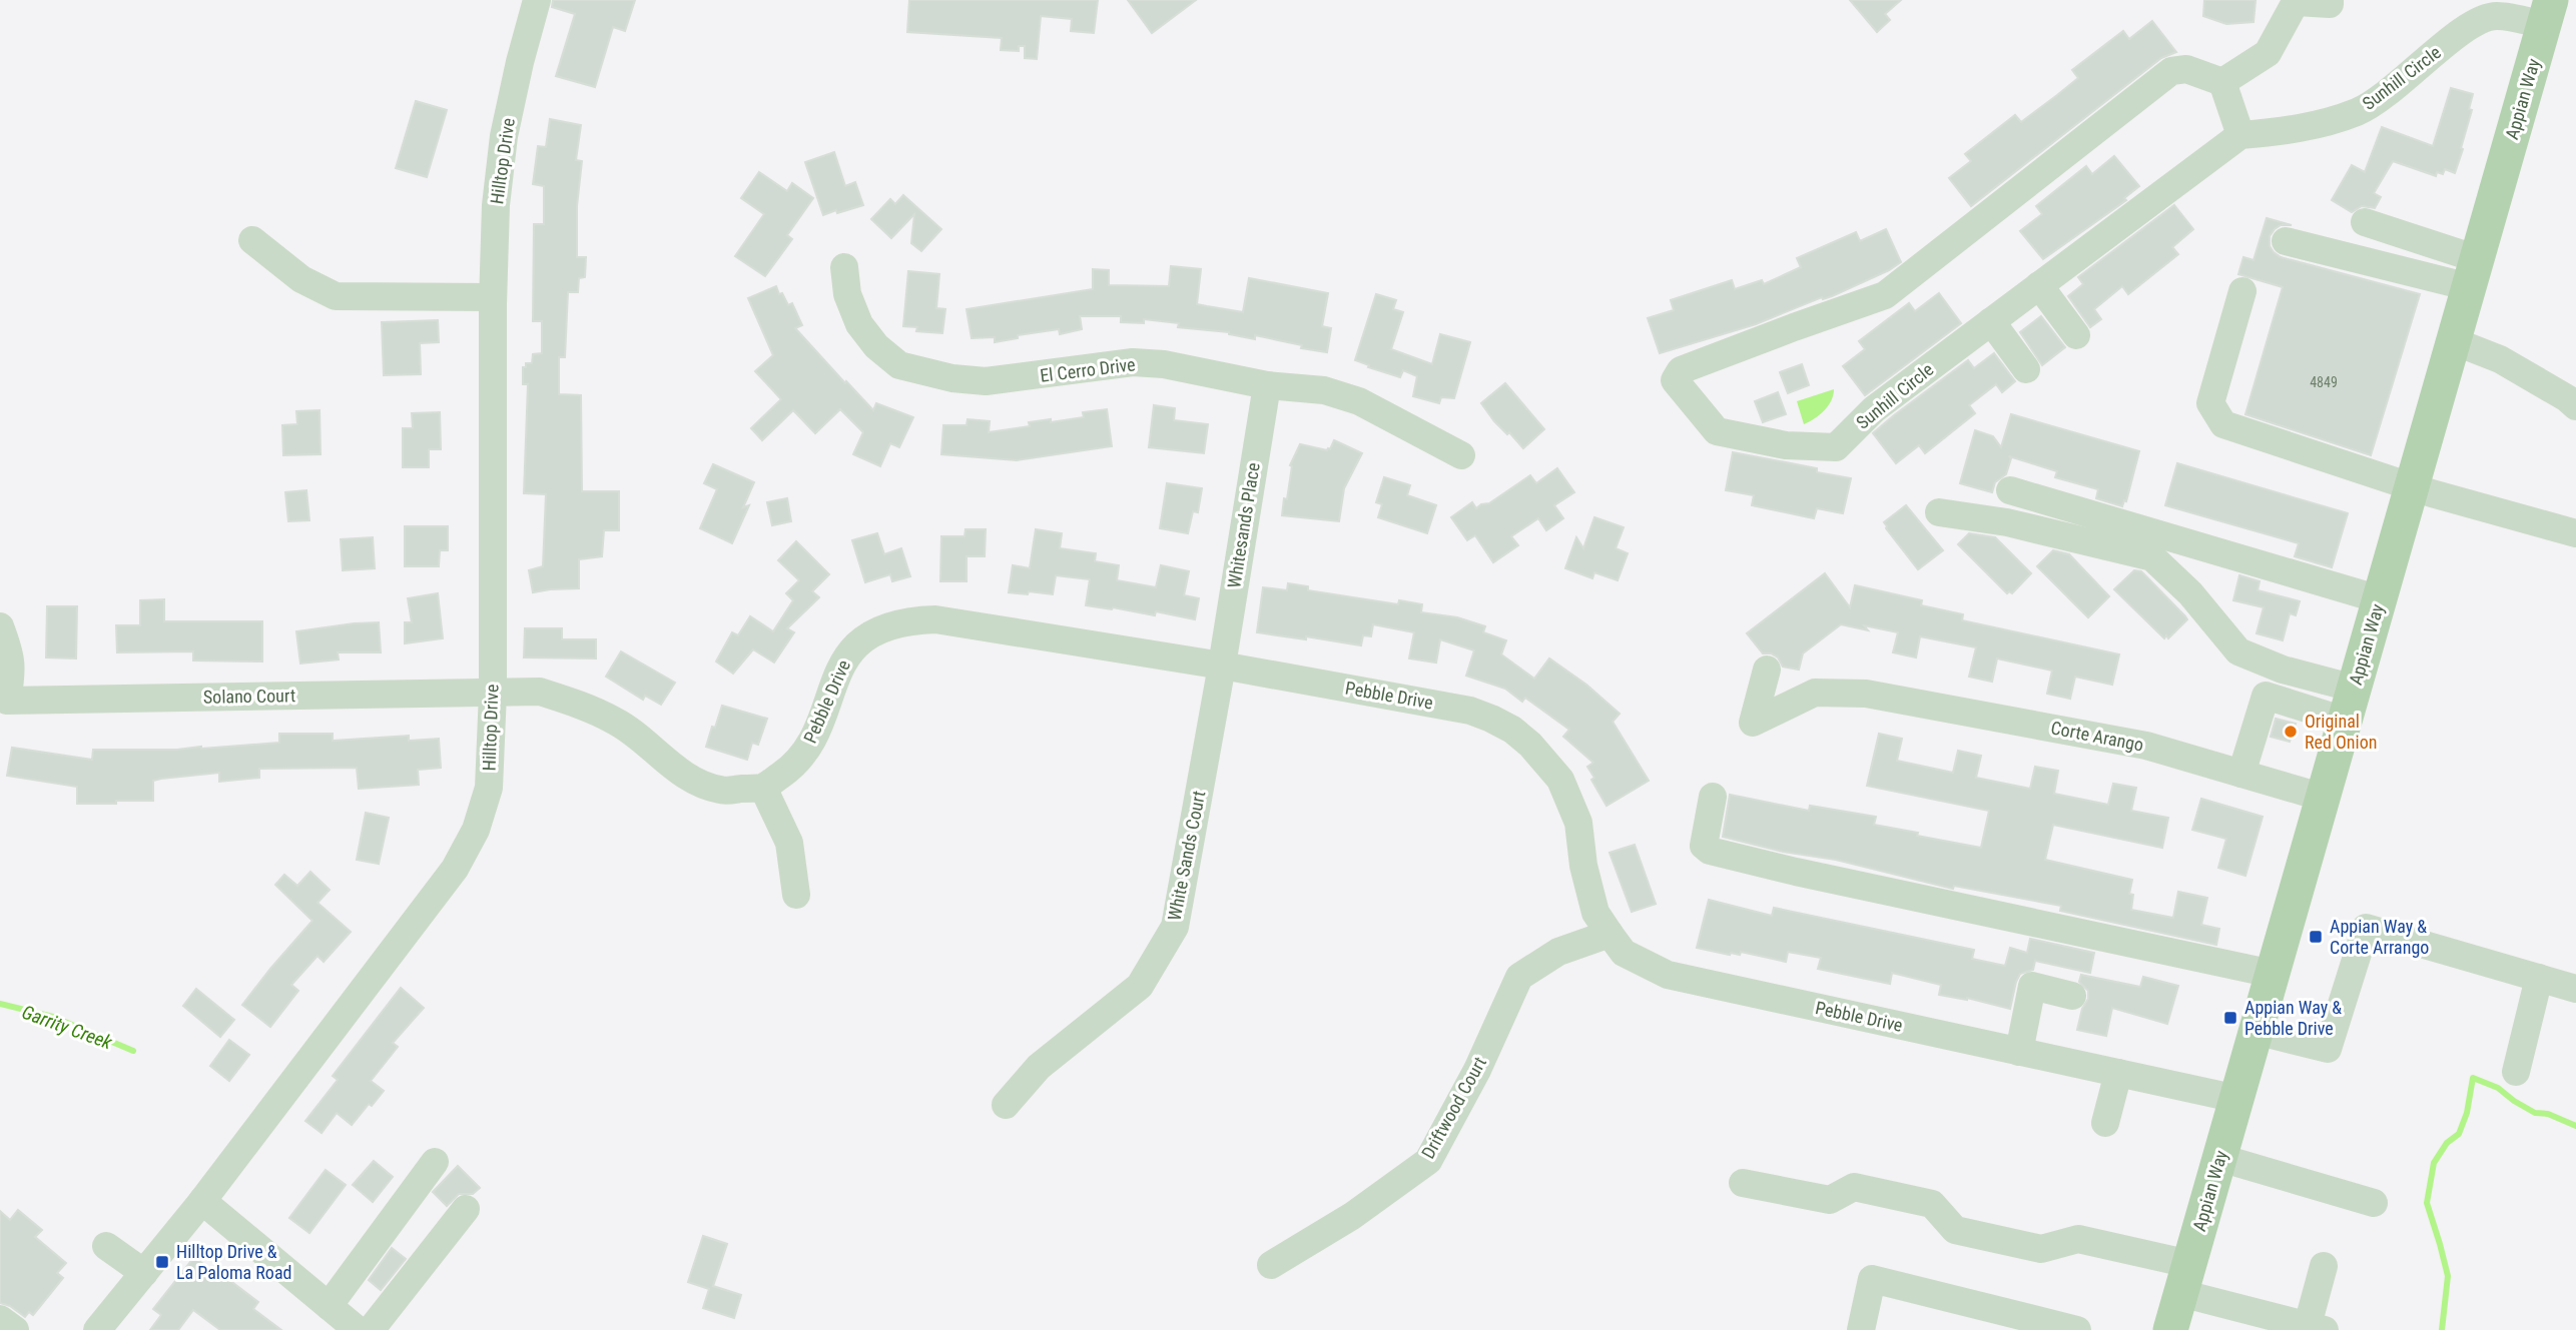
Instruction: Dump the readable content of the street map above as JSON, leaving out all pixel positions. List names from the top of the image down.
{
  "streets": {
    "main road": ["Appian Way"],
    "street": [
      "Sunhill Circle",
      "Hilltop Drive",
      "El Cerro Drive",
      "Whitesands Place",
      "Pebble Drive",
      "Solano Court",
      "Corte Arango",
      "White Sands Court",
      "Driftwood Court"
    ]
  },
  "crossings": [
    ["Sunhill Circle", "Appian Way"],
    ["Appian Way", "Pebble Drive"],
    ["Appian Way", "Corte Arango"],
    ["Hilltop Drive", "Pebble Drive"],
    ["Hilltop Drive", "Solano Court"],
    ["El Cerro Drive", "Whitesands Place"],
    ["Whitesands Place", "Pebble Drive"],
    ["Whitesands Place", "White Sands Court"],
    ["Pebble Drive", "Solano Court"],
    ["Pebble Drive", "White Sands Court"],
    ["Pebble Drive", "Driftwood Court"]
  ],
  "water": ["Garrity Creek"],
  "places": {
    "other": ["Original Red Onion"],
    "transit": ["Appian Way & Corte Arrango", "Appian Way & Pebble Drive", "Hilltop Drive & La Paloma Road"]
  },
  "house_numbers": ["4849"]
}
